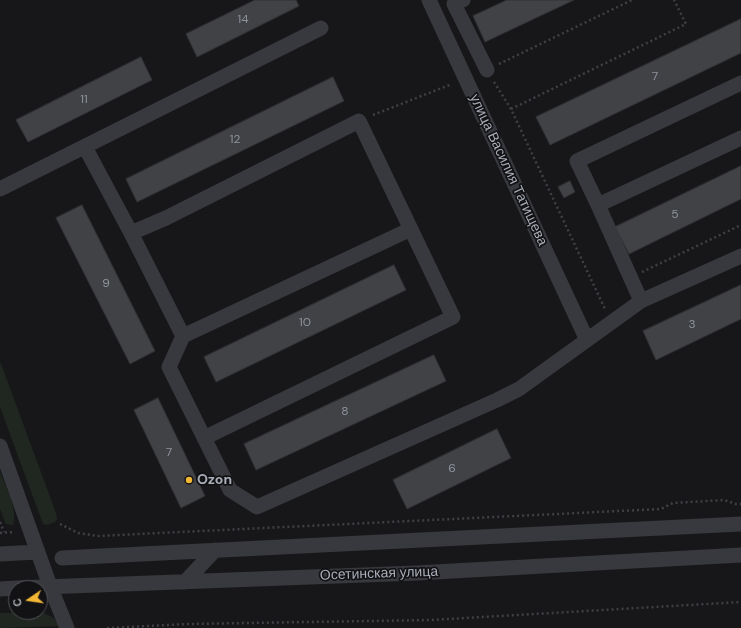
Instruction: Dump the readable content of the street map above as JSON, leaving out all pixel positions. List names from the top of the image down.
{
  "streets": {
    "street": ["улица Василия Татищева", "Осетинская улица"]
  },
  "places": ["Ozon"],
  "house_numbers": [
    "14",
    "7",
    "11",
    "12",
    "5",
    "9",
    "10",
    "3",
    "8",
    "7",
    "6"
  ],
  "north": "left"
}
